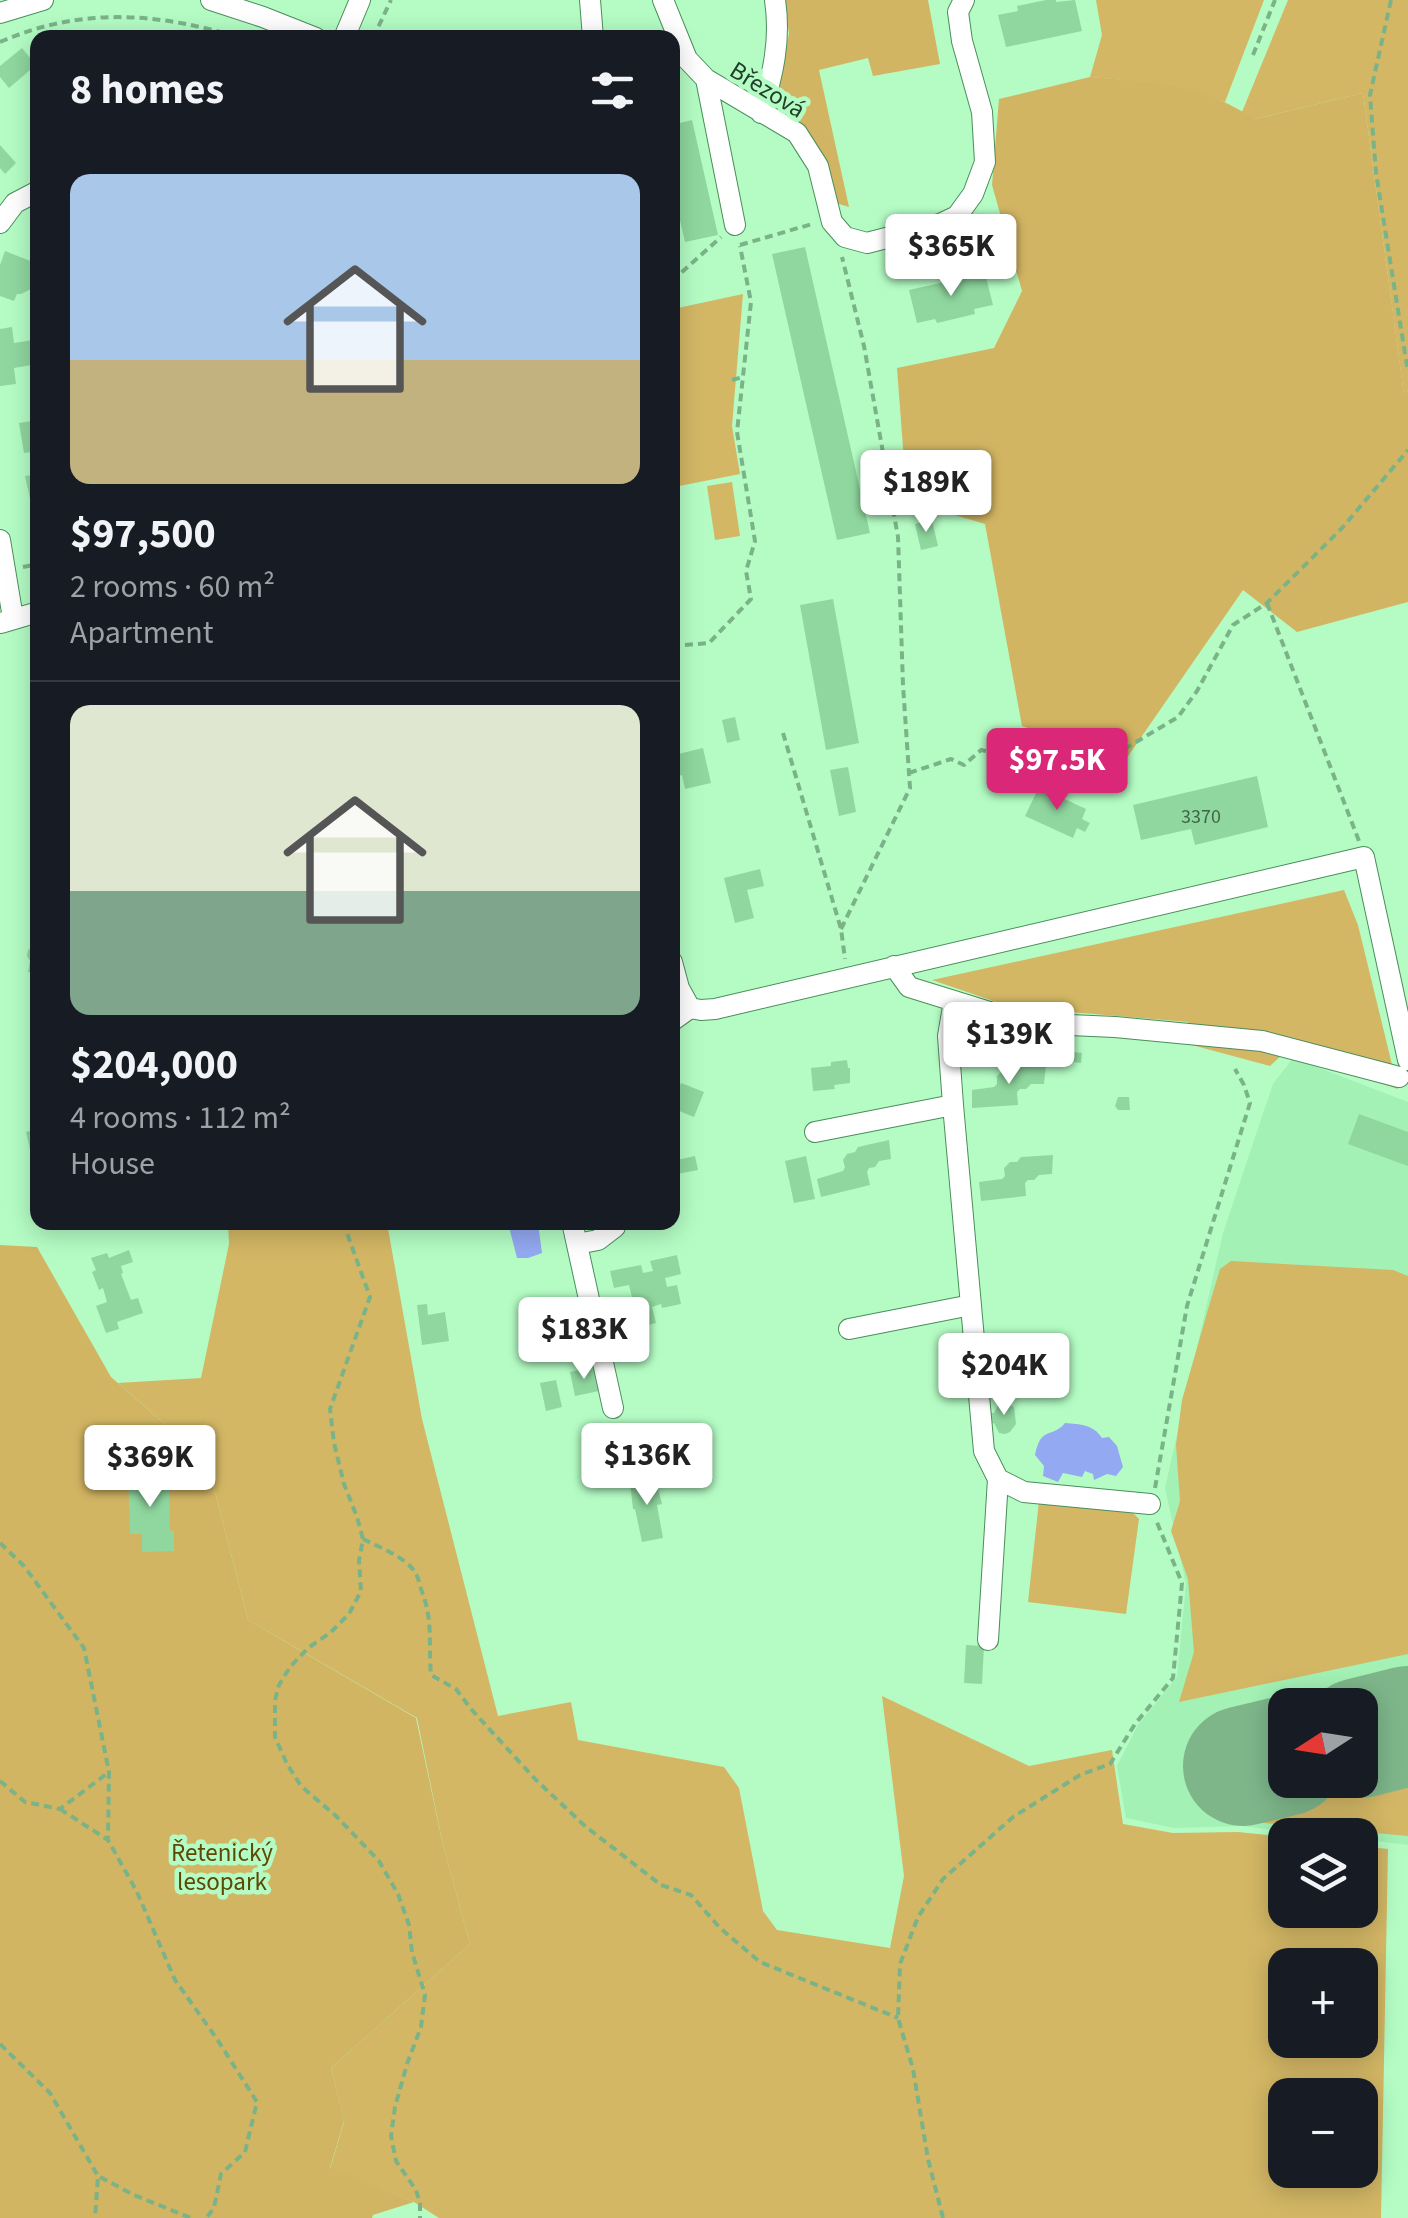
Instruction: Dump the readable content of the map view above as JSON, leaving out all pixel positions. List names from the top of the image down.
{
  "streets": {
    "street": ["Březová"]
  },
  "parks": ["Řetenický lesopark"],
  "house_numbers": ["3370"],
  "north": "left",
  "page": {
    "heading": "8 homes",
    "list": [
      {
        "name": "$97,500",
        "note": "2 rooms · 60 m² · Apartment"
      },
      {
        "name": "$204,000",
        "note": "4 rooms · 112 m² · House"
      }
    ],
    "price": [
      "$365K",
      "$189K",
      "$97.5K",
      "$139K",
      "$183K",
      "$204K",
      "$136K",
      "$369K"
    ],
    "map_buttons": ["+", "−"]
  }
}
